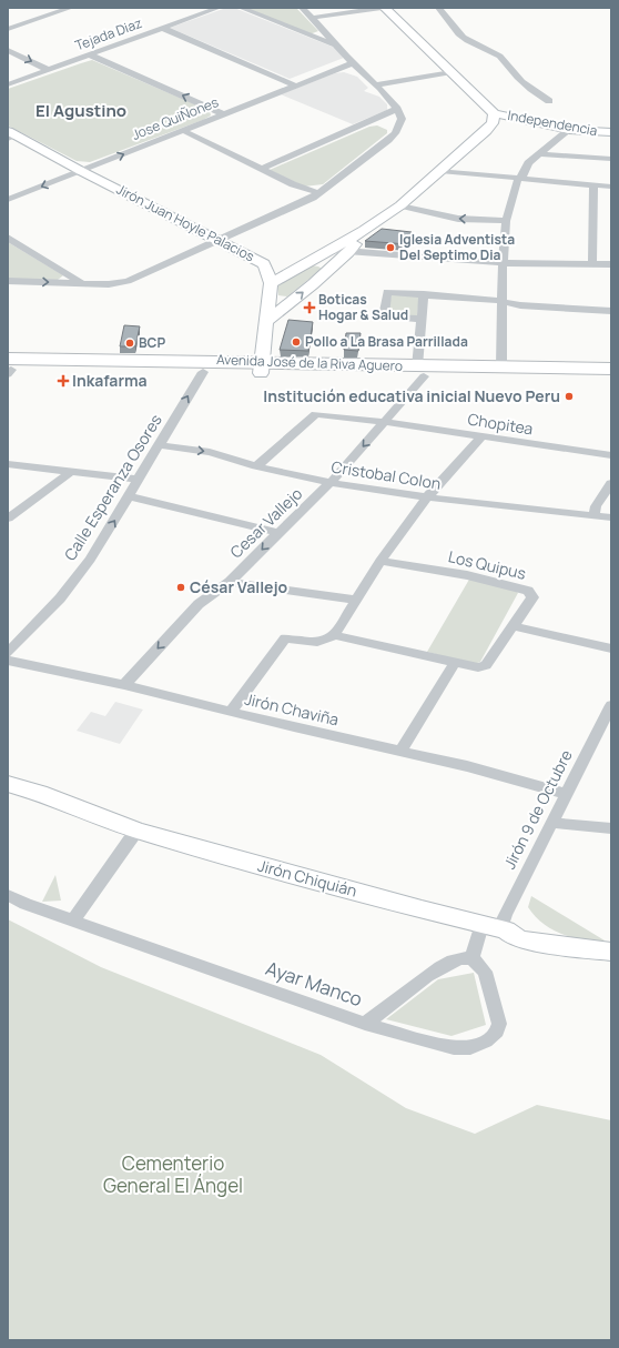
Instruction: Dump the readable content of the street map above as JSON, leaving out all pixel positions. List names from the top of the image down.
{
  "streets": {
    "main road": ["Avenida José de la Riva Aguero"],
    "street": [
      "Tejada Diaz",
      "Jose QuiÑones",
      "Independencia",
      "Jirón Juan Hoyle Palacios",
      "Chopitea",
      "Cristobal Colon",
      "Calle Esperanza Osores",
      "Cesar Vallejo",
      "Los Quipus",
      "Jirón Chaviña",
      "Jirón 9 de Octubre",
      "Jirón Chiquián",
      "Ayar Manco"
    ]
  },
  "crossings": [
    ["Jose QuiÑones", "Jirón Juan Hoyle Palacios"],
    ["Jirón Juan Hoyle Palacios", "Avenida José de la Riva Aguero"],
    ["Avenida José de la Riva Aguero", "Calle Esperanza Osores"],
    ["Avenida José de la Riva Aguero", "Cesar Vallejo"],
    ["Chopitea", "Cristobal Colon"],
    ["Chopitea", "Cesar Vallejo"],
    ["Cristobal Colon", "Calle Esperanza Osores"],
    ["Cristobal Colon", "Cesar Vallejo"],
    ["Cesar Vallejo", "Jirón Chaviña"],
    ["Jirón Chaviña", "Jirón 9 de Octubre"],
    ["Jirón 9 de Octubre", "Jirón Chiquián"]
  ],
  "one_way": ["Calle Esperanza Osores"],
  "districts": ["El Agustino"],
  "parks": ["Cementerio General El Ángel"],
  "places": {
    "other": [
      "Iglesia Adventista Del Septimo Dia",
      "Pollo a La Brasa Parrillada",
      "BCP",
      "Institución educativa inicial Nuevo Peru",
      "César Vallejo"
    ],
    "health": ["Boticas Hogar & Salud", "Inkafarma"]
  }
}
